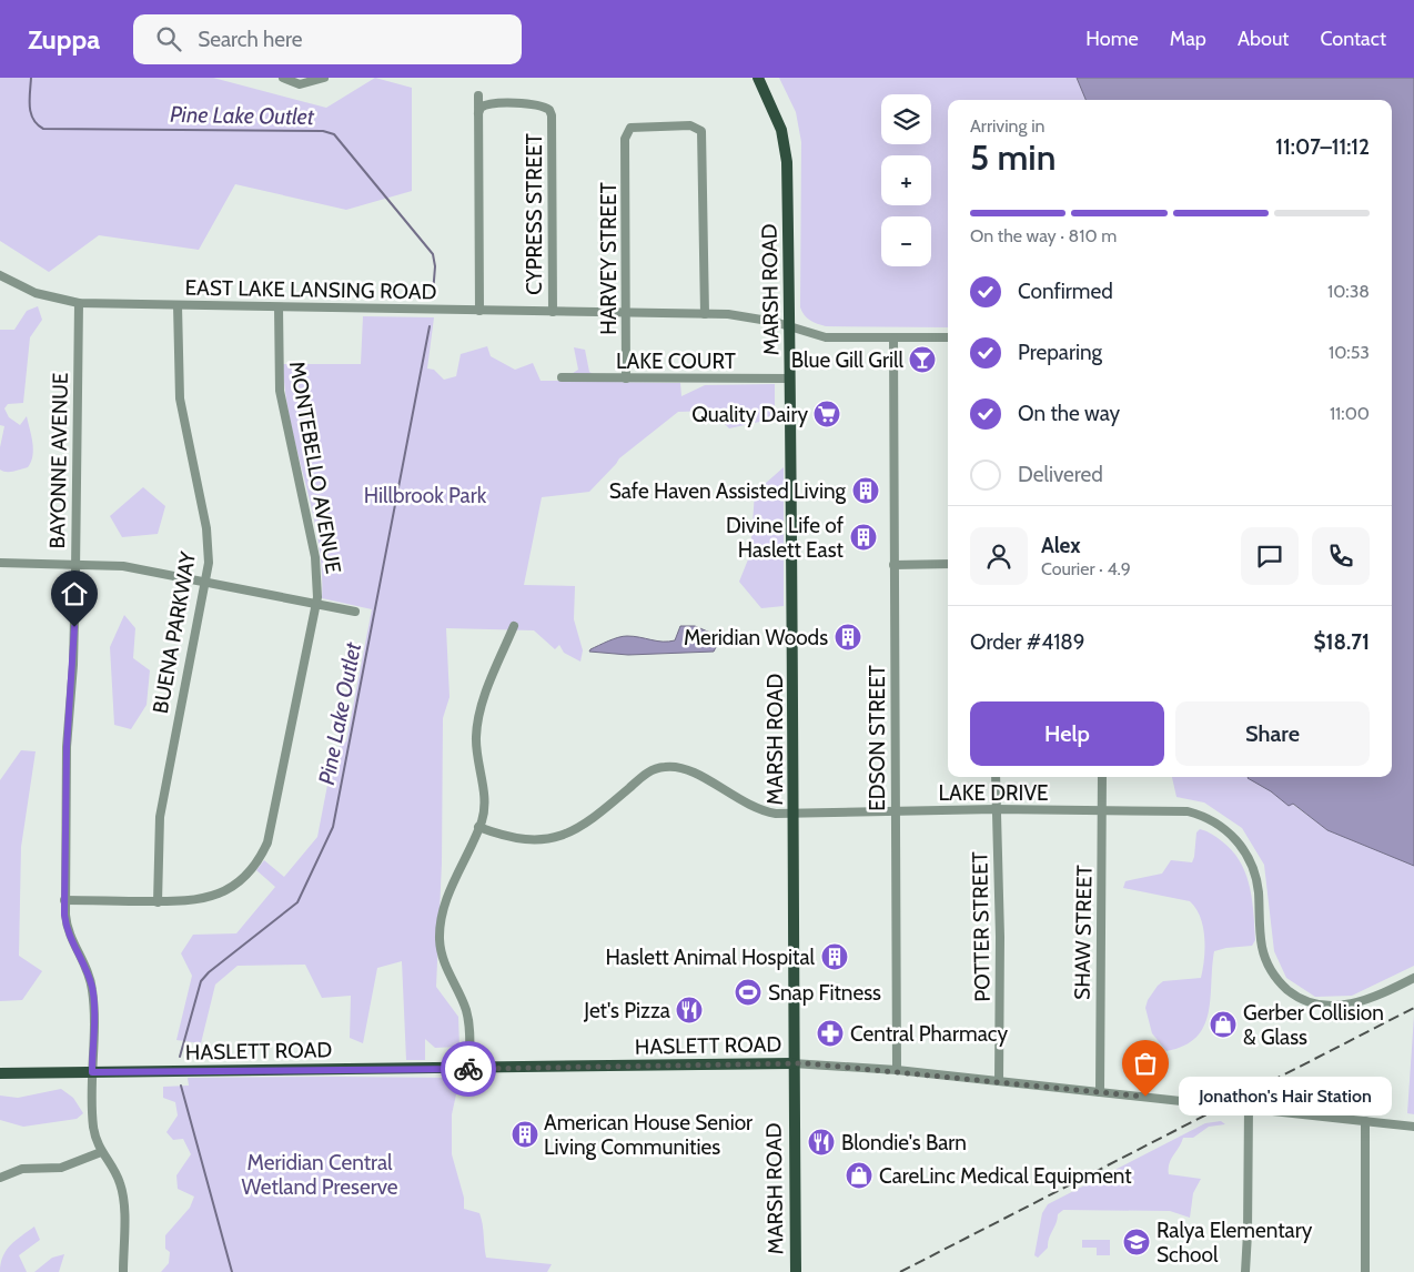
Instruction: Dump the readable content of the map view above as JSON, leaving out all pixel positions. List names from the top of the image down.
{
  "streets": {
    "main road": ["MARSH ROAD", "HASLETT ROAD"],
    "street": [
      "CYPRESS STREET",
      "HARVEY STREET",
      "EAST LAKE LANSING ROAD",
      "LAKE COURT",
      "BAYONNE AVENUE",
      "MONTEBELLO AVENUE",
      "BUENA PARKWAY",
      "EDSON STREET",
      "LAKE DRIVE",
      "POTTER STREET",
      "SHAW STREET"
    ]
  },
  "crossings": [
    ["CYPRESS STREET", "EAST LAKE LANSING ROAD"],
    ["HARVEY STREET", "EAST LAKE LANSING ROAD"],
    ["HARVEY STREET", "LAKE COURT"],
    ["EAST LAKE LANSING ROAD", "MARSH ROAD"],
    ["EAST LAKE LANSING ROAD", "BAYONNE AVENUE"],
    ["EAST LAKE LANSING ROAD", "MONTEBELLO AVENUE"],
    ["EAST LAKE LANSING ROAD", "BUENA PARKWAY"],
    ["EAST LAKE LANSING ROAD", "EDSON STREET"],
    ["MARSH ROAD", "LAKE COURT"],
    ["MARSH ROAD", "LAKE DRIVE"],
    ["MARSH ROAD", "HASLETT ROAD"],
    ["BAYONNE AVENUE", "MONTEBELLO AVENUE"],
    ["BAYONNE AVENUE", "HASLETT ROAD"],
    ["MONTEBELLO AVENUE", "BUENA PARKWAY"],
    ["EDSON STREET", "LAKE DRIVE"],
    ["EDSON STREET", "HASLETT ROAD"],
    ["LAKE DRIVE", "POTTER STREET"],
    ["LAKE DRIVE", "SHAW STREET"],
    ["POTTER STREET", "HASLETT ROAD"],
    ["SHAW STREET", "HASLETT ROAD"]
  ],
  "water": ["Pine Lake Outlet"],
  "parks": ["Hillbrook Park", "Meridian Central Wetland Preserve"],
  "places": {
    "bar": ["Blue Gill Grill"],
    "supermarket": ["Quality Dairy"],
    "building": [
      "Safe Haven Assisted Living",
      "Divine Life of Haslett East",
      "Meridian Woods",
      "Haslett Animal Hospital",
      "American House Senior Living Communities"
    ],
    "sports": ["Snap Fitness"],
    "restaurant": ["Jet's Pizza", "Blondie's Barn"],
    "shop": ["Gerber Collision & Glass", "CareLinc Medical Equipment"],
    "pharmacy": ["Central Pharmacy"],
    "other": ["Jonathon's Hair Station"],
    "school or university": ["Ralya Elementary School"]
  },
  "page": {
    "header": "Zuppa",
    "search": "Search here",
    "nav": [
      "Home",
      "Map",
      "About",
      "Contact"
    ],
    "map_buttons": ["+", "−"],
    "heading": ["5 min", "Arriving in", "11:07–11:12"],
    "panel": [
      "Alex",
      "Courier · 4.9",
      "Order #4189",
      "$18.71"
    ],
    "bar": "On the way · 810 m",
    "list": [
      ["Confirmed", "10:38"],
      ["Preparing", "10:53"],
      ["On the way", "11:00"],
      "Delivered"
    ],
    "buttons": ["Help", "Share"],
    "bubble": "Jonathon's Hair Station"
  }
}
